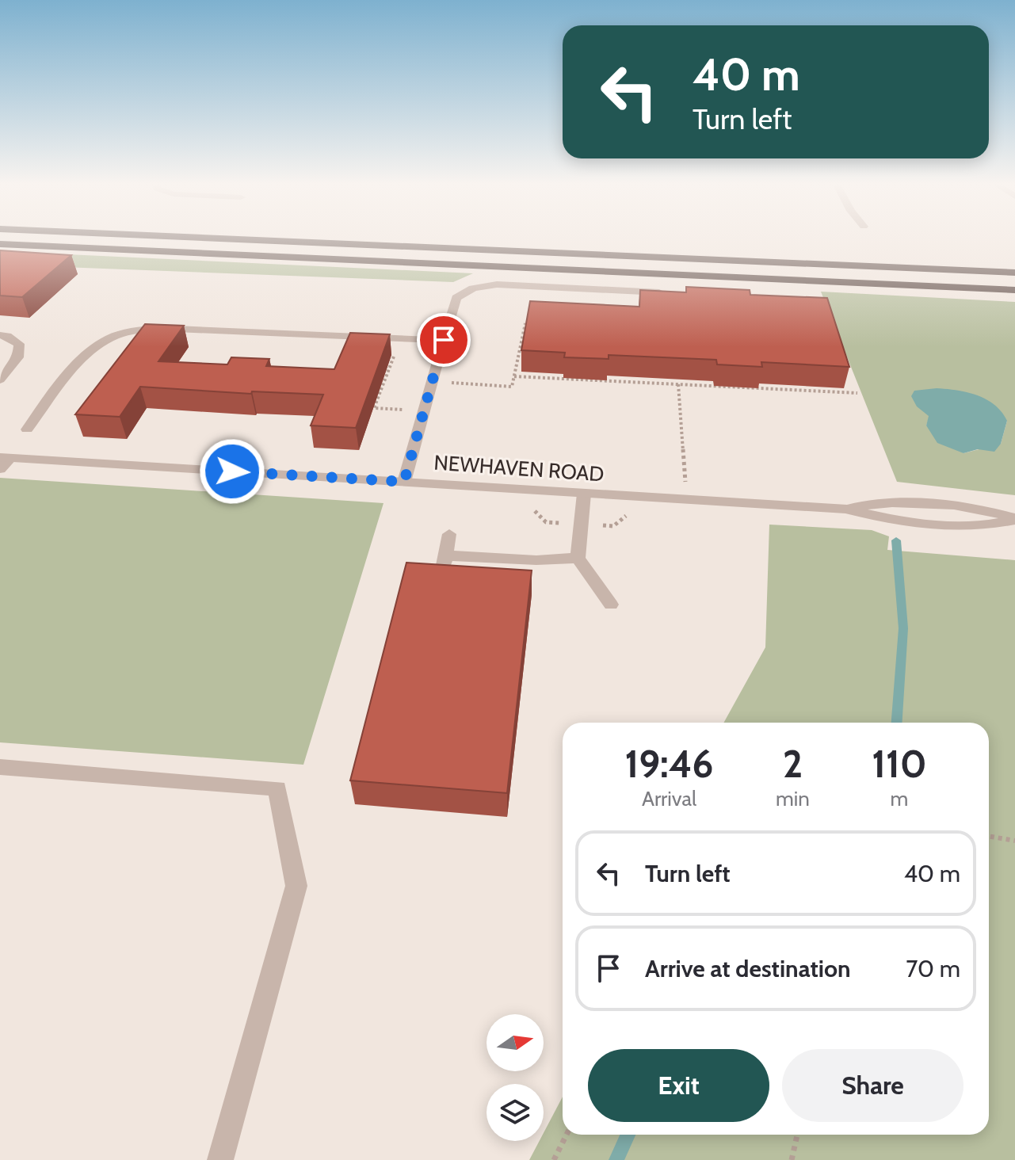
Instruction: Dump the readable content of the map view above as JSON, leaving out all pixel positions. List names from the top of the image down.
{
  "streets": {
    "street": ["NEWHAVEN ROAD"]
  },
  "north": "right",
  "page": {
    "turn": ["40 m", "Turn left"],
    "eta": [
      "19:46",
      "Arrival",
      "2",
      "min",
      "110",
      "m"
    ],
    "list": [
      {
        "name": "Turn left",
        "value": "40 m"
      },
      {
        "name": "Arrive at destination",
        "value": "70 m"
      }
    ],
    "buttons": ["Exit", "Share"]
  }
}
